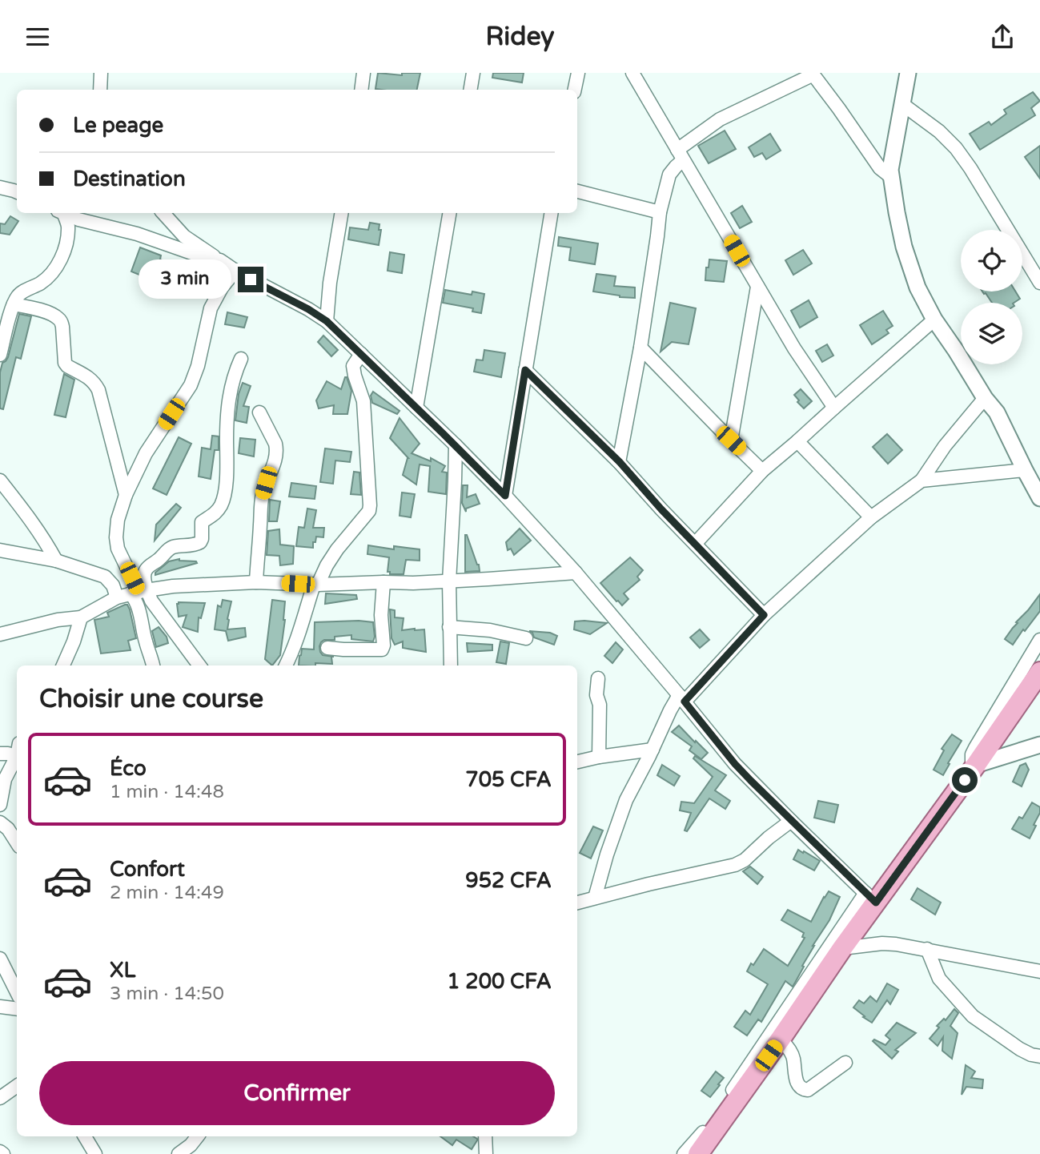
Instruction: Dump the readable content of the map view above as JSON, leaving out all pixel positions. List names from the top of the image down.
{
  "page": {
    "header": "Ridey",
    "banner": ["Le peage", "Destination"],
    "bubble": "3 min",
    "heading": "Choisir une course",
    "list": [
      {
        "name": "Éco",
        "note": "1 min · 14:48",
        "value": "705 CFA"
      },
      {
        "name": "Confort",
        "note": "2 min · 14:49",
        "value": "952 CFA"
      },
      {
        "name": "XL",
        "note": "3 min · 14:50",
        "value": "1 200 CFA"
      }
    ],
    "buttons": "Confirmer"
  }
}
